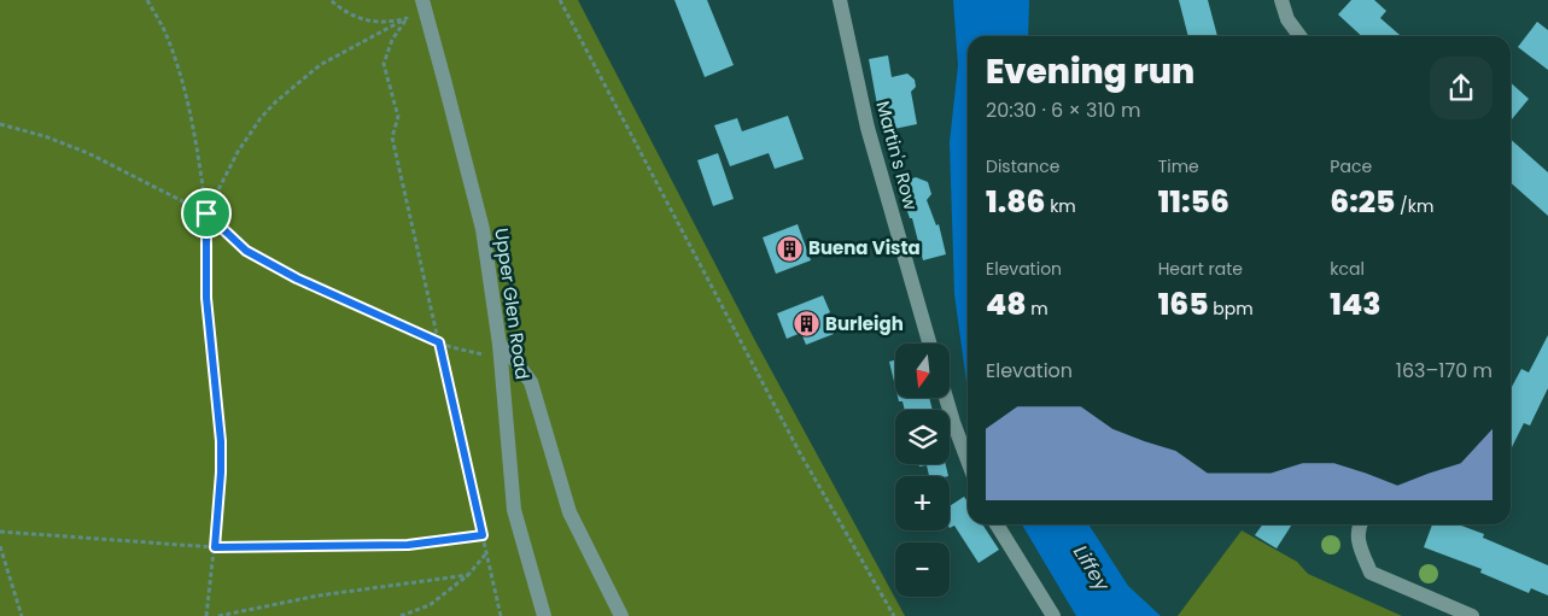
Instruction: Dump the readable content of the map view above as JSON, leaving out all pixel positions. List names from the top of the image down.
{
  "streets": {
    "street": ["Martin's Row", "Upper Glen Road"]
  },
  "water": ["Liffey"],
  "places": {
    "building": ["Buena Vista", "Burleigh"]
  },
  "north": "bottom",
  "page": {
    "heading": ["Evening run", "20:30 · 6 × 310 m"],
    "stats": [
      ["Distance", "1.86 km"],
      ["Time", "11:56"],
      ["Pace", "6:25 /km"],
      ["Elevation", "48 m"],
      ["Heart rate", "165 bpm"],
      ["kcal", "143"]
    ],
    "map_buttons": ["+", "−"],
    "chart": ["Elevation", "163–170 m"]
  }
}
